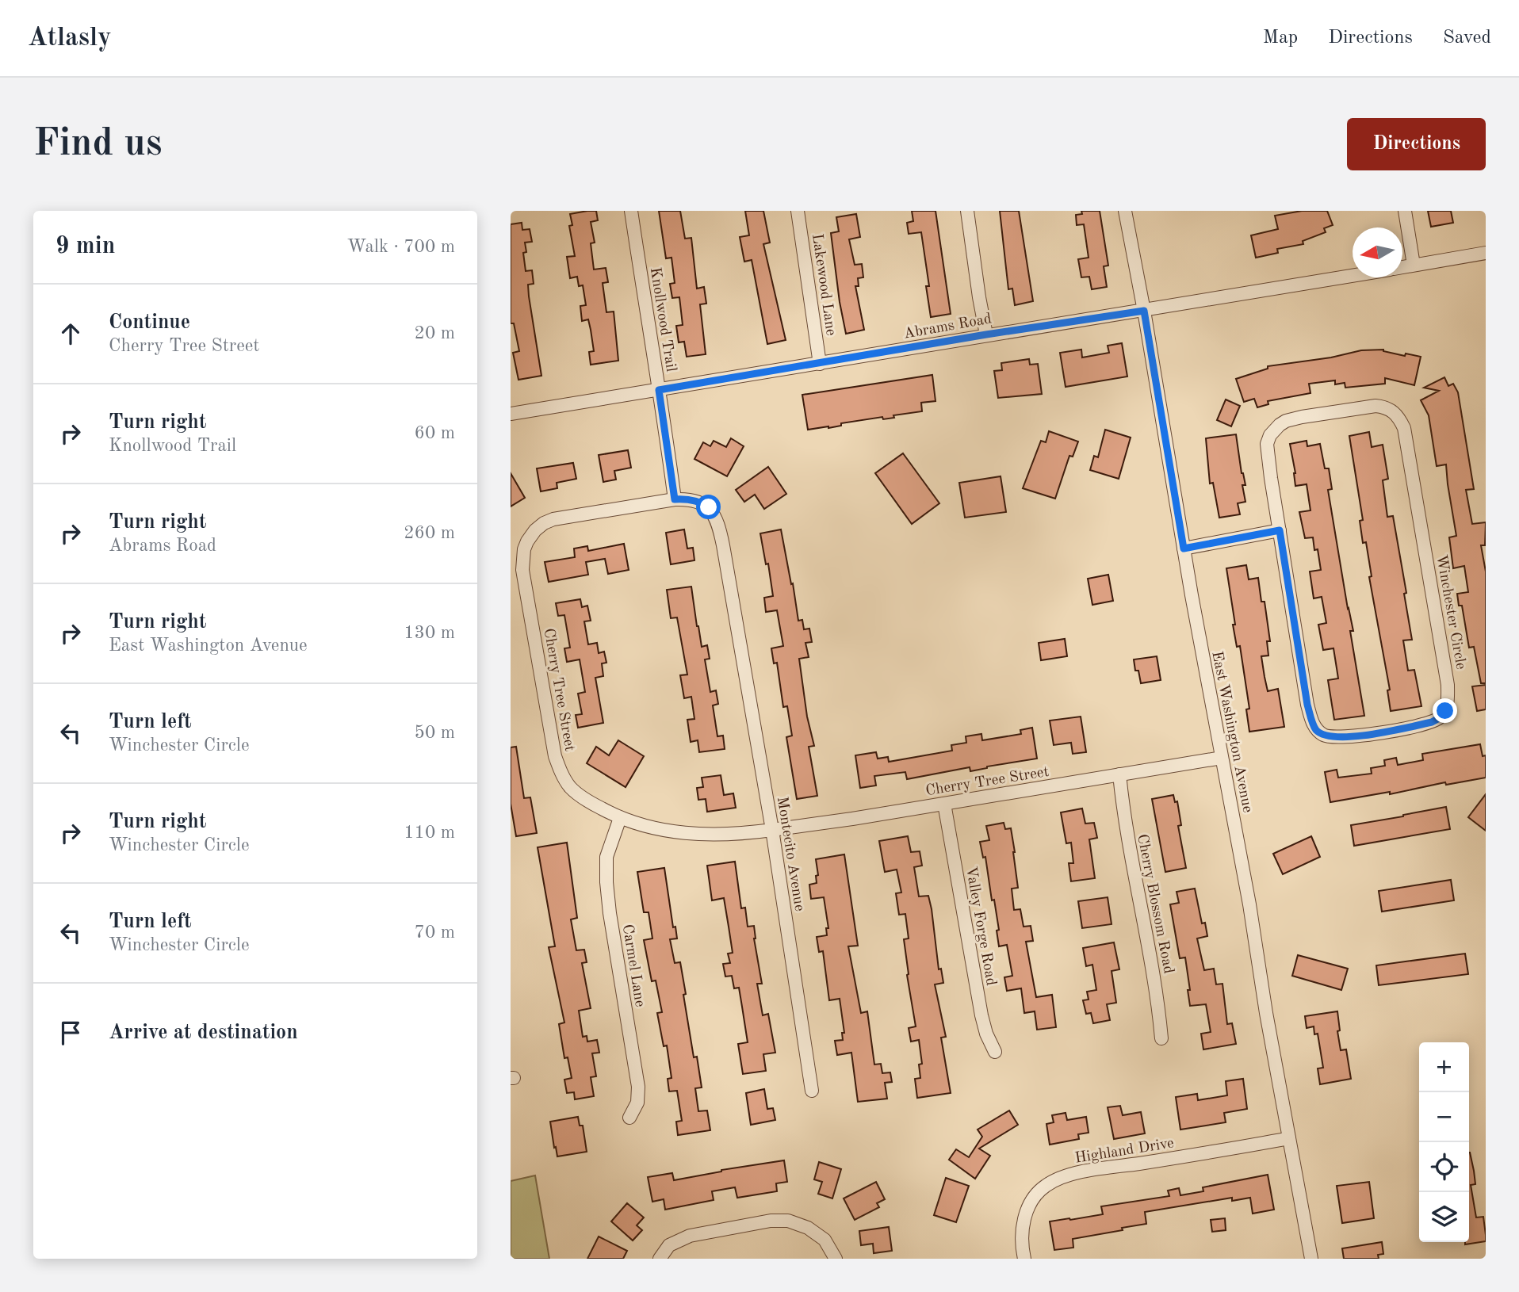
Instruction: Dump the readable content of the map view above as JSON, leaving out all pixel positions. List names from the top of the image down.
{
  "streets": {
    "street": [
      "Lakewood Lane",
      "Knollwood Trail",
      "Abrams Road",
      "Winchester Circle",
      "Cherry Tree Street",
      "East Washington Avenue",
      "Montecito Avenue",
      "Cherry Blossom Road",
      "Valley Forge Road",
      "Carmel Lane",
      "Highland Drive"
    ]
  },
  "crossings": [
    ["Lakewood Lane", "Abrams Road"],
    ["Knollwood Trail", "Abrams Road"],
    ["Knollwood Trail", "Cherry Tree Street"],
    ["Abrams Road", "East Washington Avenue"],
    ["Cherry Tree Street", "East Washington Avenue"],
    ["Cherry Tree Street", "Montecito Avenue"],
    ["Cherry Tree Street", "Cherry Blossom Road"],
    ["Cherry Tree Street", "Valley Forge Road"],
    ["Cherry Tree Street", "Carmel Lane"],
    ["East Washington Avenue", "Highland Drive"]
  ],
  "north": "left",
  "page": {
    "header": "Atlasly",
    "nav": ["Map", "Directions", "Saved"],
    "buttons": "Directions",
    "title": "Find us",
    "heading": ["9 min", "Walk · 700 m"],
    "list": [
      ["Continue", "Cherry Tree Street", "20 m"],
      ["Turn right", "Knollwood Trail", "60 m"],
      ["Turn right", "Abrams Road", "260 m"],
      ["Turn right", "East Washington Avenue", "130 m"],
      ["Turn left", "Winchester Circle", "50 m"],
      ["Turn right", "Winchester Circle", "110 m"],
      ["Turn left", "Winchester Circle", "70 m"],
      "Arrive at destination"
    ],
    "map_buttons": ["+", "−"]
  }
}
